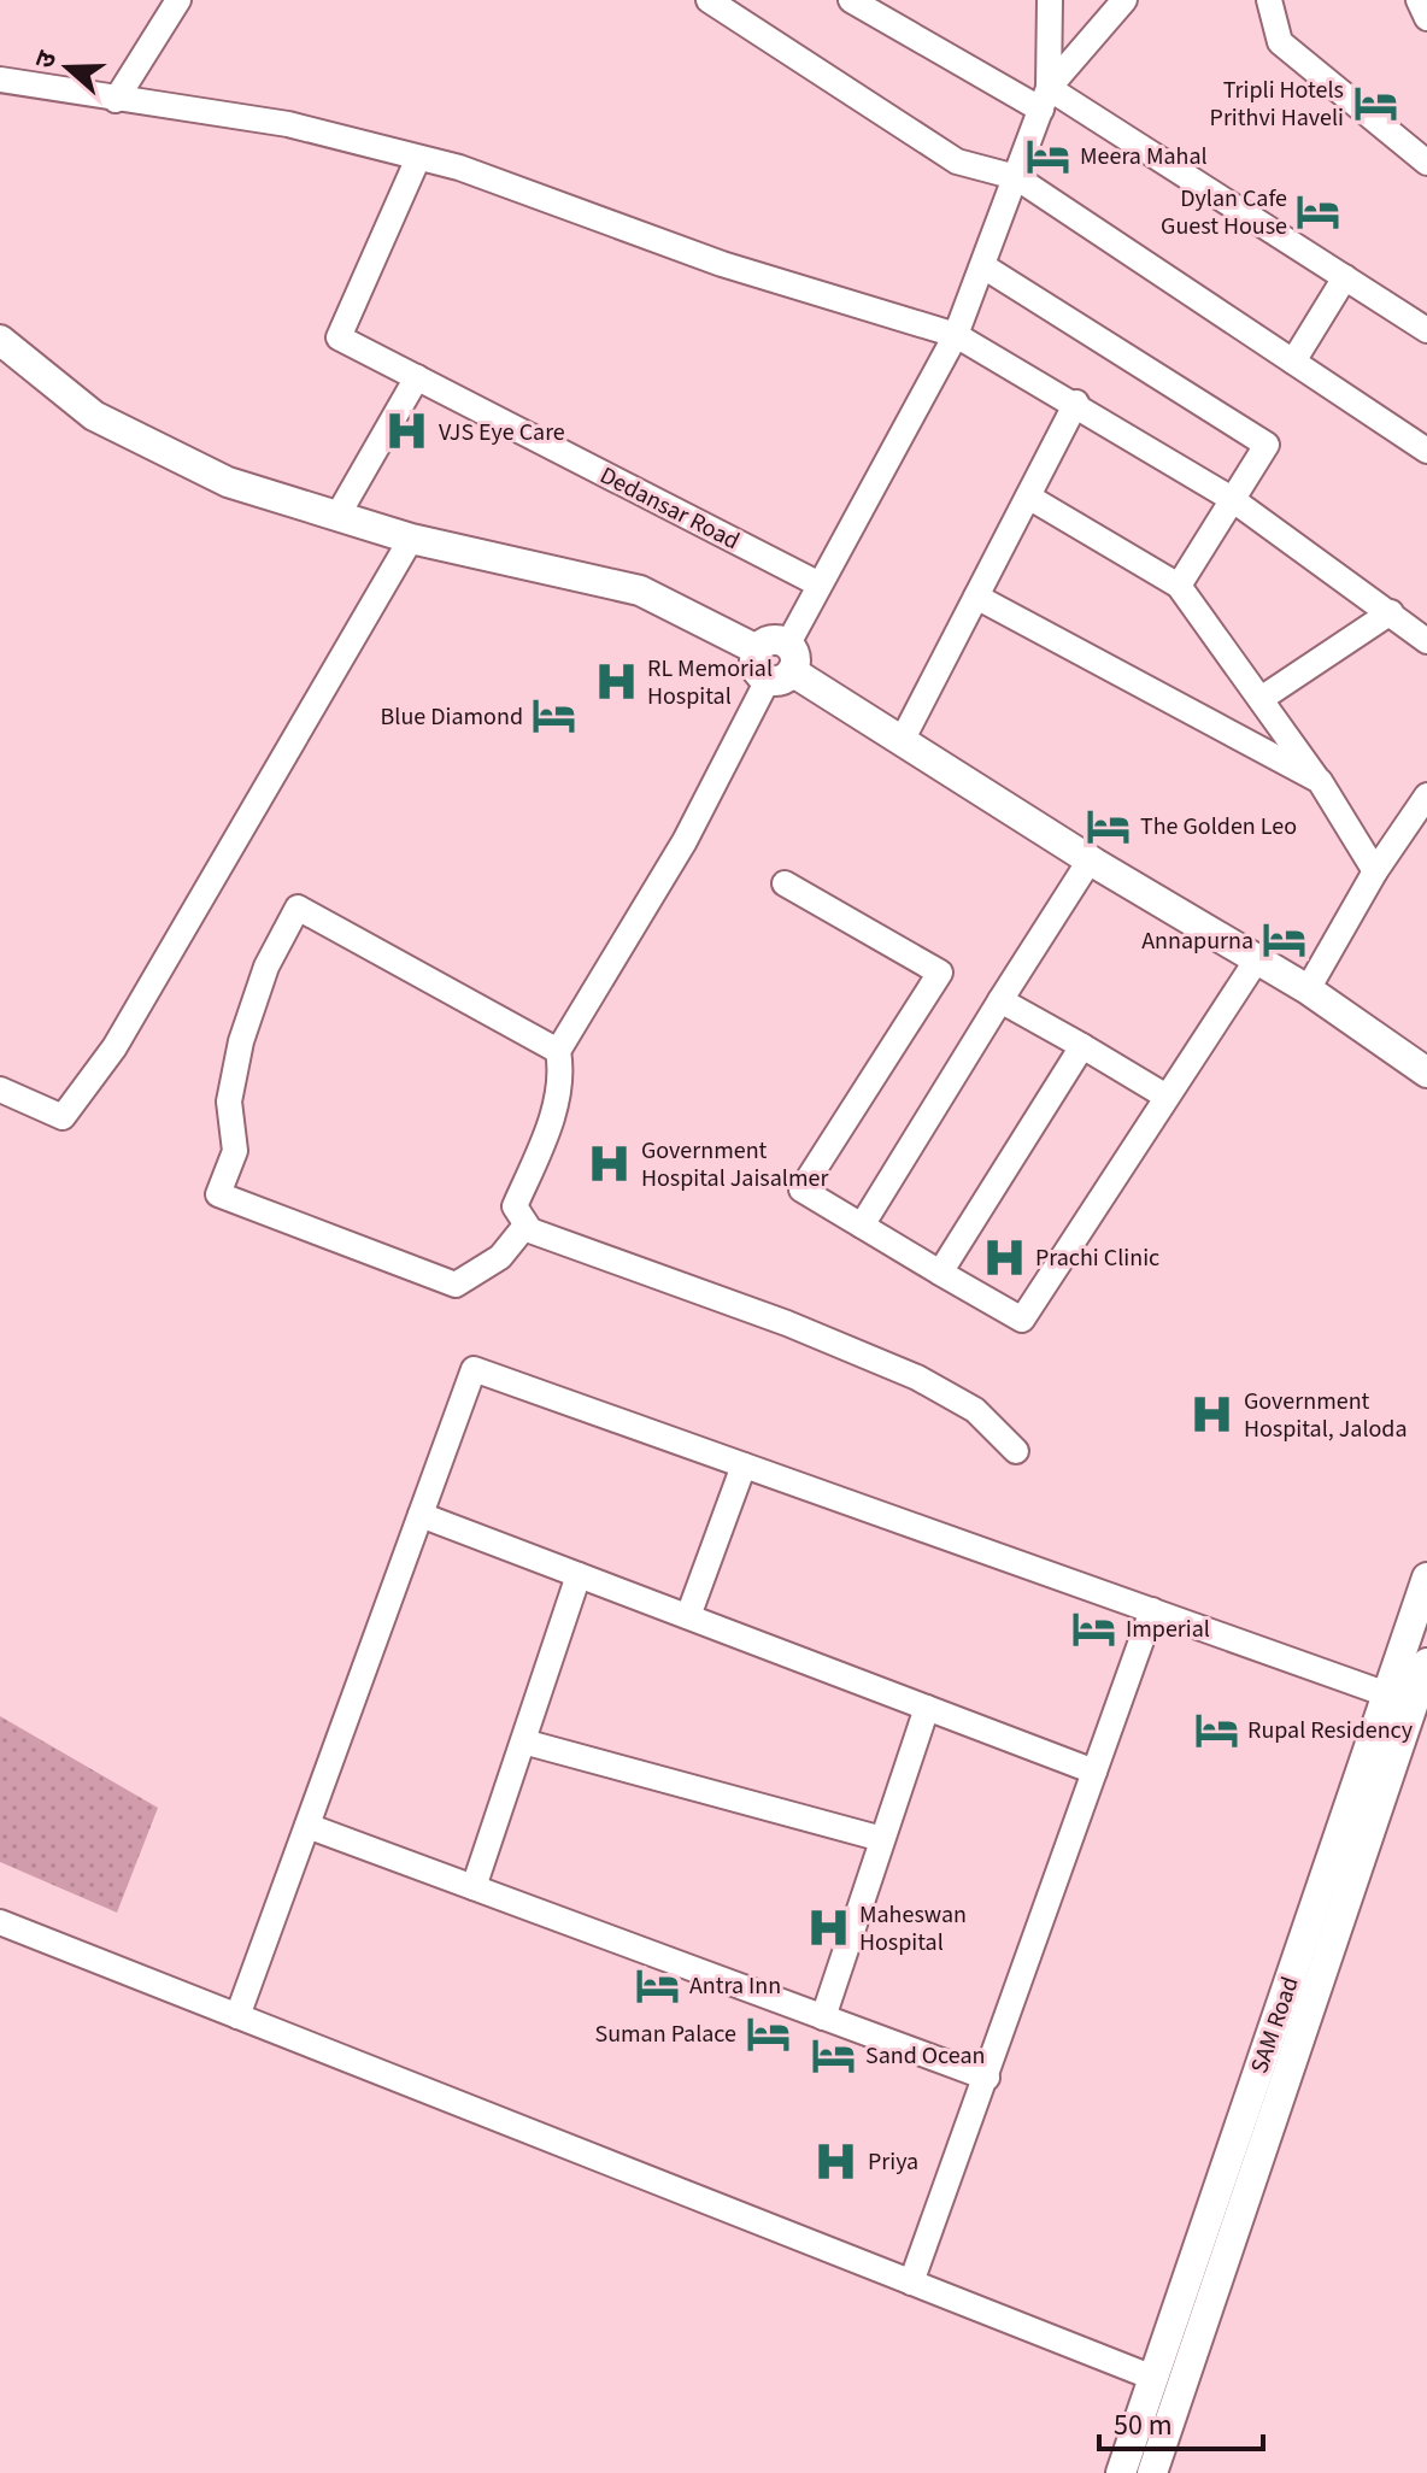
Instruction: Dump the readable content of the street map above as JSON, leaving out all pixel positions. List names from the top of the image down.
{
  "streets": {
    "main road": ["SAM Road"],
    "street": ["Dedansar Road"]
  },
  "places": {
    "hotel": [
      "Tripli Hotels Prithvi Haveli",
      "Meera Mahal",
      "Dylan Cafe Guest House",
      "Blue Diamond",
      "The Golden Leo",
      "Annapurna",
      "Imperial",
      "Rupal Residency",
      "Antra Inn",
      "Suman Palace",
      "Sand Ocean"
    ],
    "hospital": [
      "VJS Eye Care",
      "RL Memorial Hospital",
      "Government Hospital Jaisalmer",
      "Prachi Clinic",
      "Government Hospital, Jaloda",
      "Maheswan Hospital",
      "Priya"
    ]
  },
  "scale_bar": "50 m",
  "north": "left"
}
